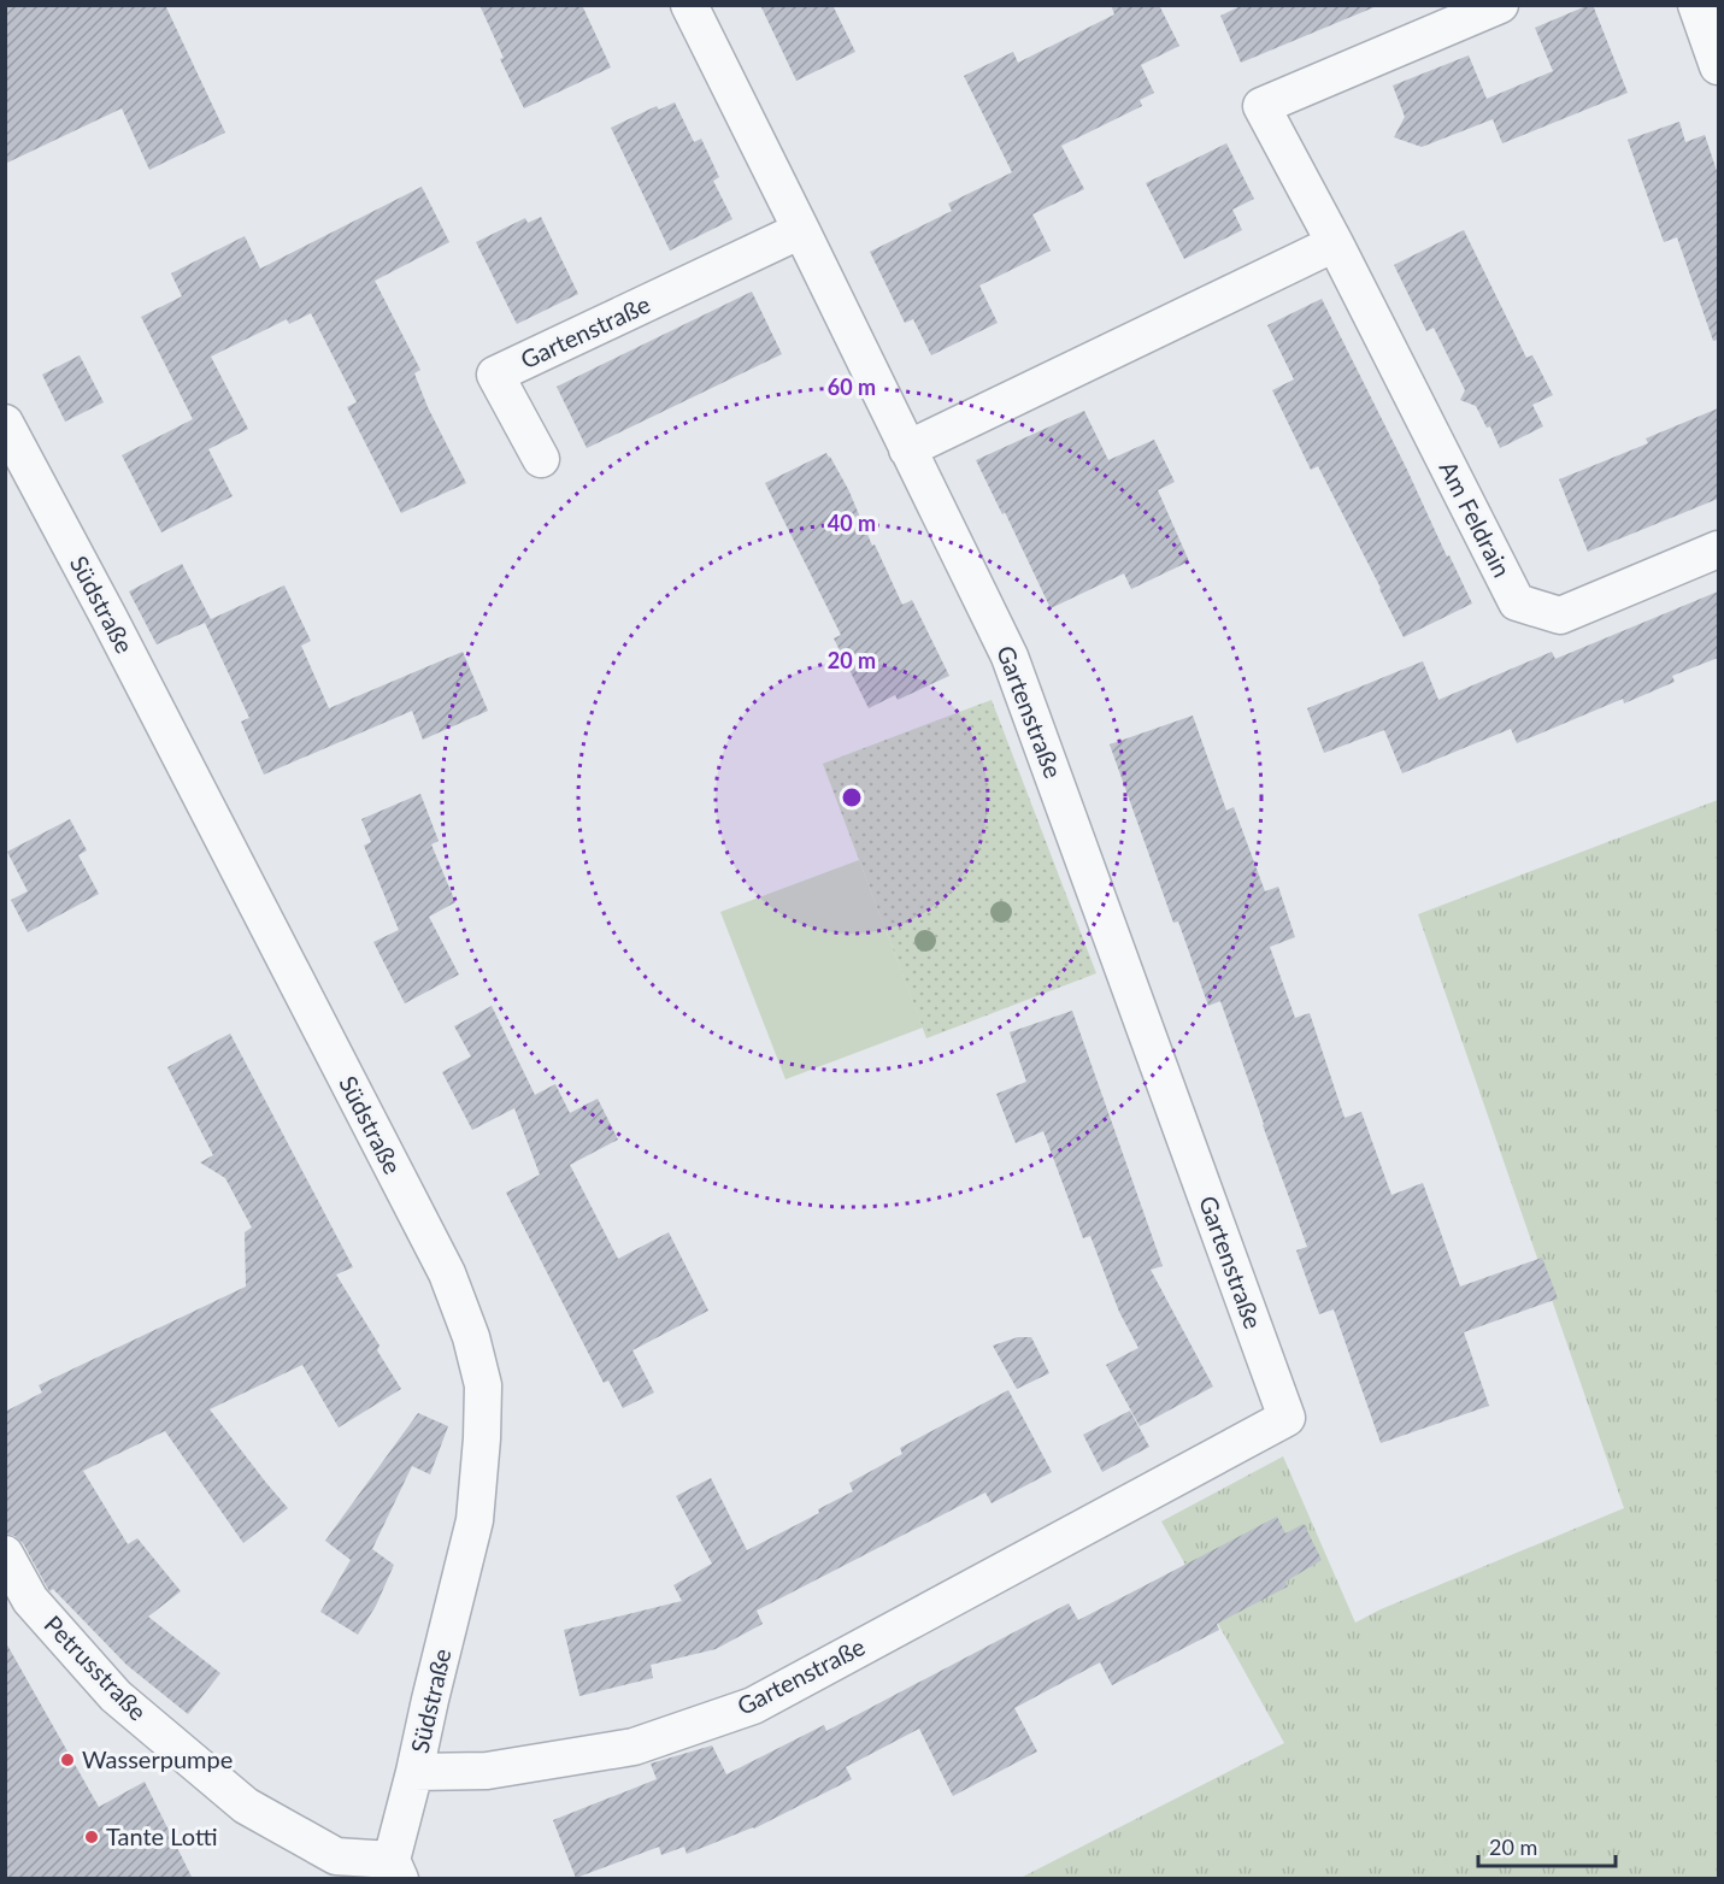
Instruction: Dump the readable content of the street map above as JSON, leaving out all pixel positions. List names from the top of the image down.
{
  "streets": {
    "street": [
      "Gartenstraße",
      "Am Feldrain",
      "Südstraße",
      "Petrusstraße"
    ]
  },
  "crossings": [
    ["Gartenstraße", "Südstraße"],
    ["Südstraße", "Petrusstraße"]
  ],
  "places": ["Wasserpumpe", "Tante Lotti"],
  "scale_bar": "20 m",
  "rings": ["60 m", "40 m", "20 m"]
}
